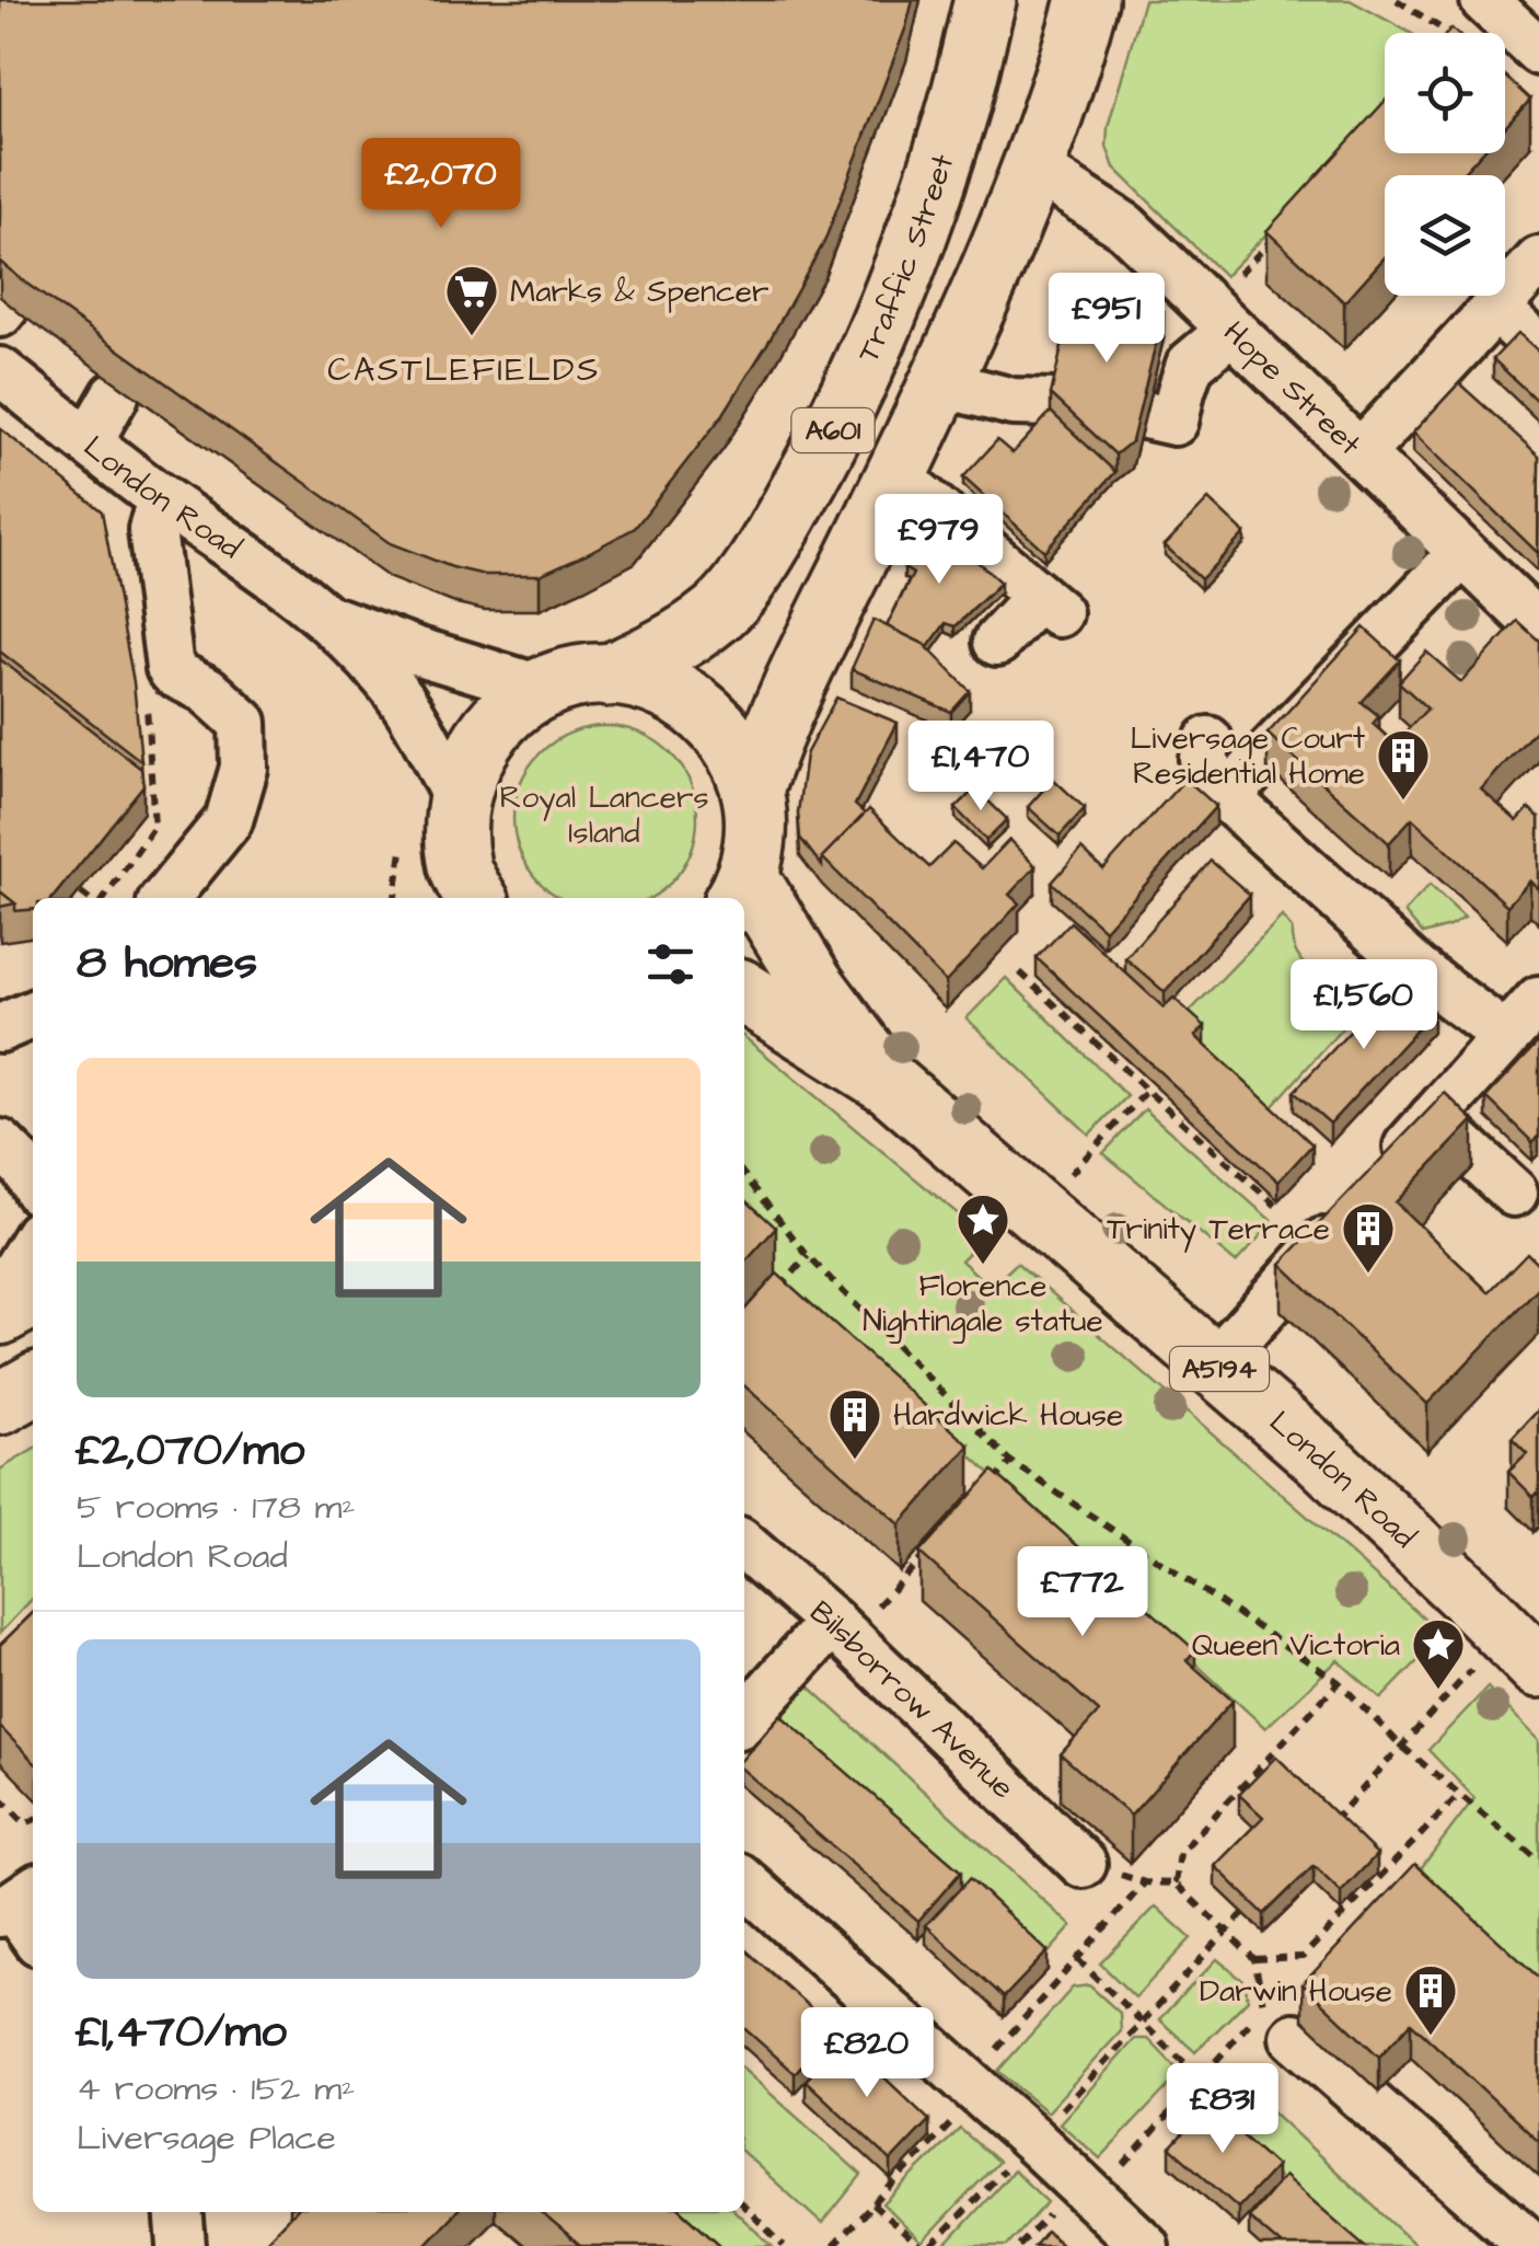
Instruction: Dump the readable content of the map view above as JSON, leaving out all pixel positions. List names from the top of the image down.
{
  "streets": {
    "main road": [
      "Traffic Street",
      "A601",
      "London Road",
      "A5194"
    ],
    "street": ["Hope Street", "Bilsborrow Avenue"]
  },
  "crossings": [
    ["Traffic Street", "A601"],
    ["Hope Street", "A601"],
    ["A601", "London Road"]
  ],
  "districts": ["CASTLEFIELDS"],
  "parks": ["Royal Lancers Island"],
  "places": {
    "supermarket": ["Marks & Spencer"],
    "building": [
      "Liversage Court Residential Home",
      "Trinity Terrace",
      "Hardwick House",
      "Darwin House"
    ],
    "place": ["Florence Nightingale statue", "Queen Victoria"]
  },
  "page": {
    "price": [
      "£2,070",
      "£951",
      "£979",
      "£1,470",
      "£1,560",
      "£772",
      "£820",
      "£831"
    ],
    "heading": "8 homes",
    "list": [
      {
        "name": "£2,070/mo",
        "note": "5 rooms · 178 m² · London Road"
      },
      {
        "name": "£1,470/mo",
        "note": "4 rooms · 152 m² · Liversage Place"
      }
    ]
  }
}
